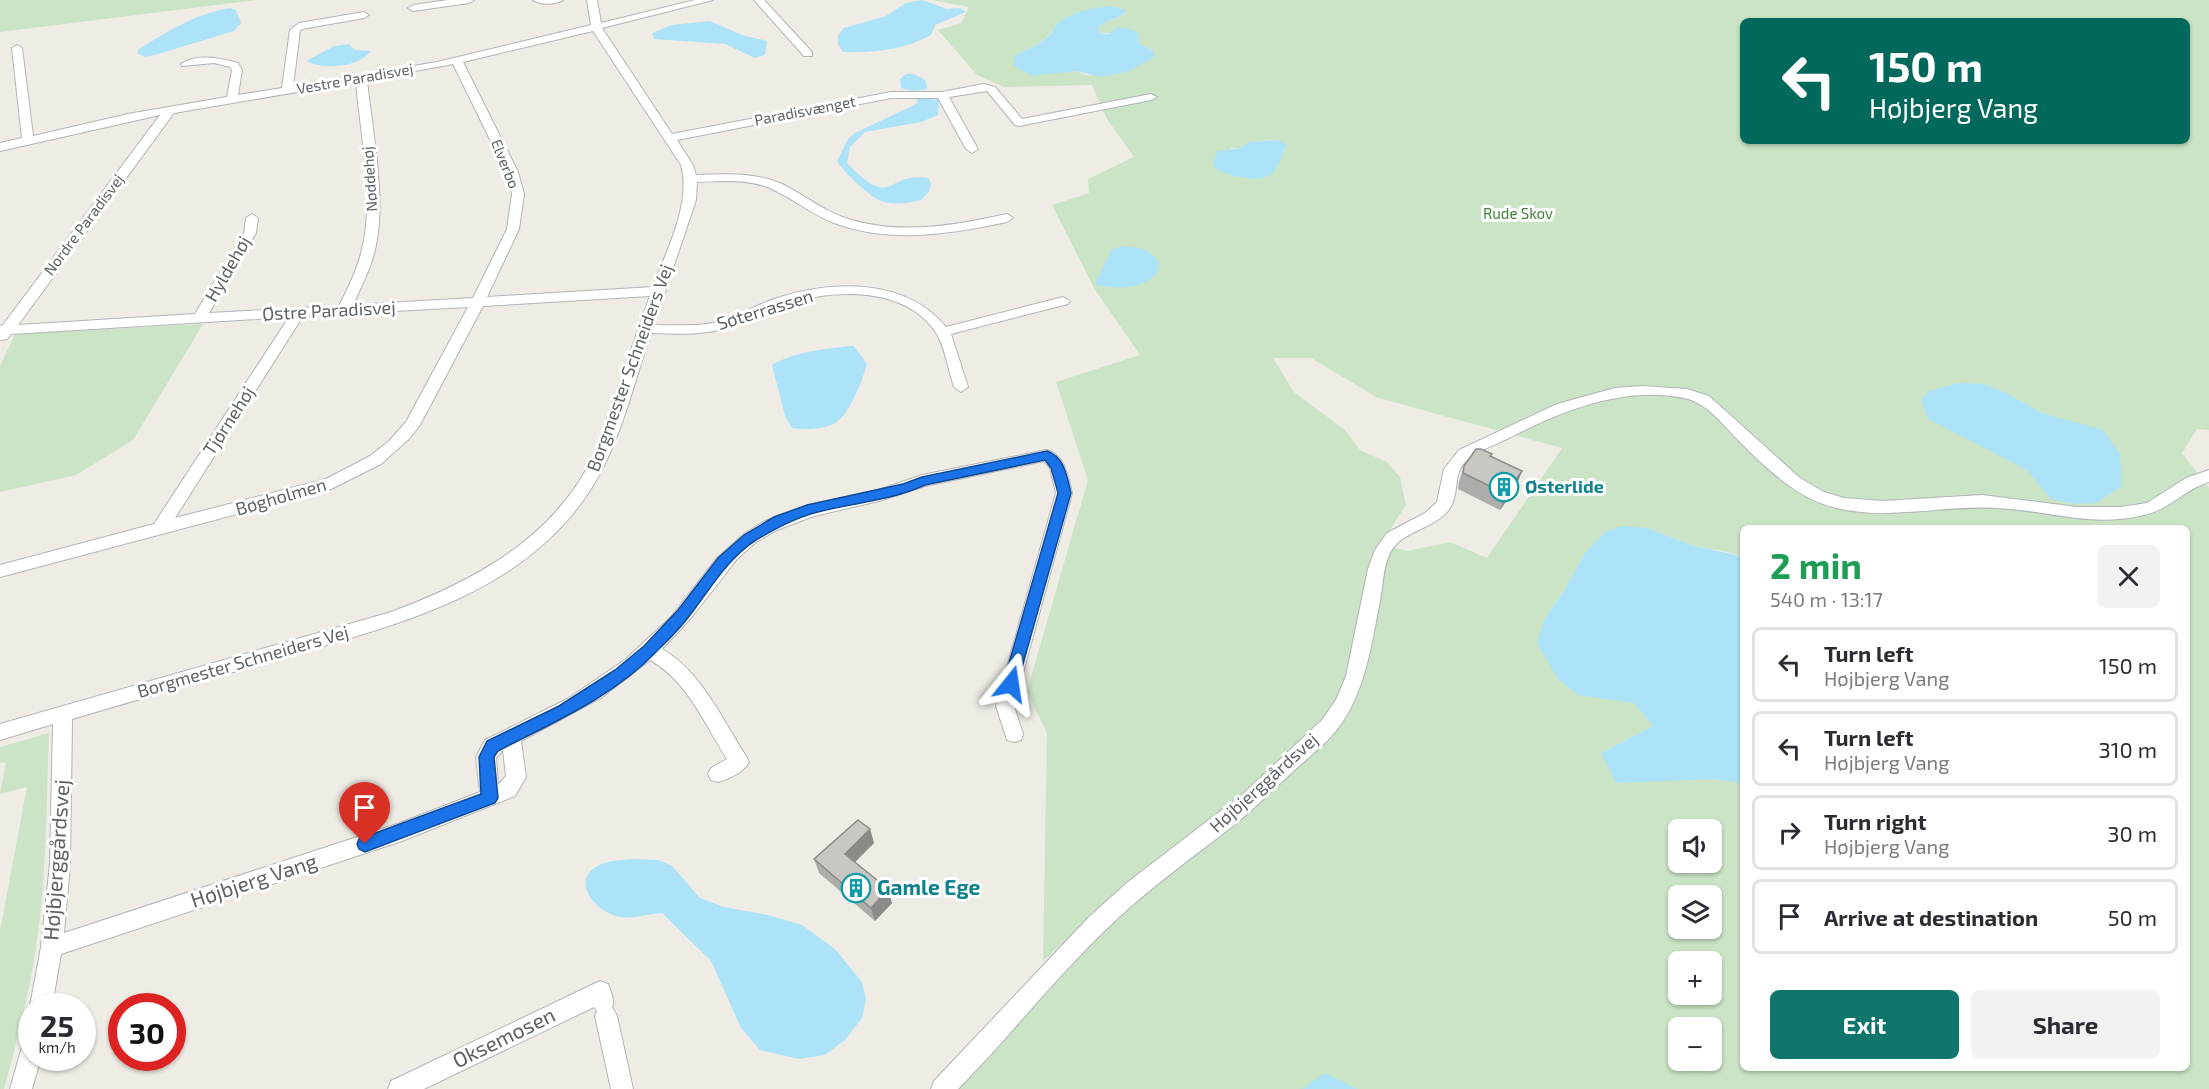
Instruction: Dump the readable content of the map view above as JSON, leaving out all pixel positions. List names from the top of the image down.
{
  "streets": {
    "street": [
      "Vestre Paradisvej",
      "Paradisvænget",
      "Elverbo",
      "Nøddehøj",
      "Nordre Paradisvej",
      "Hyldehøj",
      "Søterrassen",
      "Østre Paradisvej",
      "Borgmester Schneiders Vej",
      "Tjørnehøj",
      "Bøgholmen",
      "Højbjerggårdsvej",
      "Højbjerg Vang",
      "Oksemosen"
    ]
  },
  "crossings": [
    ["Vestre Paradisvej", "Elverbo"],
    ["Vestre Paradisvej", "Nøddehøj"],
    ["Vestre Paradisvej", "Nordre Paradisvej"],
    ["Elverbo", "Østre Paradisvej"],
    ["Elverbo", "Bøgholmen"],
    ["Nøddehøj", "Østre Paradisvej"],
    ["Nordre Paradisvej", "Østre Paradisvej"],
    ["Hyldehøj", "Østre Paradisvej"],
    ["Søterrassen", "Borgmester Schneiders Vej"],
    ["Østre Paradisvej", "Borgmester Schneiders Vej"],
    ["Østre Paradisvej", "Tjørnehøj"],
    ["Østre Paradisvej", "Bøgholmen"],
    ["Borgmester Schneiders Vej", "Højbjerggårdsvej"],
    ["Tjørnehøj", "Bøgholmen"],
    ["Højbjerggårdsvej", "Højbjerg Vang"]
  ],
  "parks": ["Rude Skov"],
  "places": {
    "building": ["Østerlide", "Gamle Ege"]
  },
  "page": {
    "turn": ["150 m", "Højbjerg Vang"],
    "heading": ["2 min", "540 m · 13:17"],
    "list": [
      {
        "name": "Turn left",
        "note": "Højbjerg Vang",
        "value": "150 m"
      },
      {
        "name": "Turn left",
        "note": "Højbjerg Vang",
        "value": "310 m"
      },
      {
        "name": "Turn right",
        "note": "Højbjerg Vang",
        "value": "30 m"
      },
      {
        "name": "Arrive at destination",
        "value": "50 m"
      }
    ],
    "map_buttons": ["+", "−"],
    "buttons": ["Exit", "Share"],
    "speed": "25 km/h",
    "limit": "30"
  }
}
